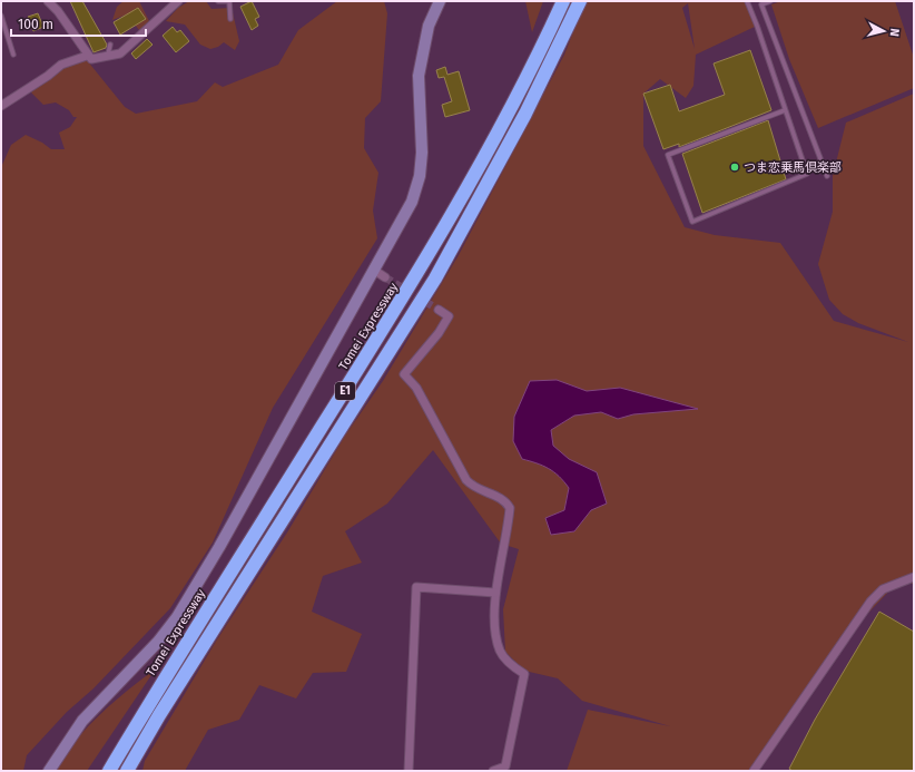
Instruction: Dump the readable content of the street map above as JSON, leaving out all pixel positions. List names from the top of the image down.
{
  "streets": {
    "highway": ["Tomei Expressway", "E1"]
  },
  "places": ["つま恋乗馬倶楽部"],
  "scale_bar": "100 m",
  "north": "right"
}
